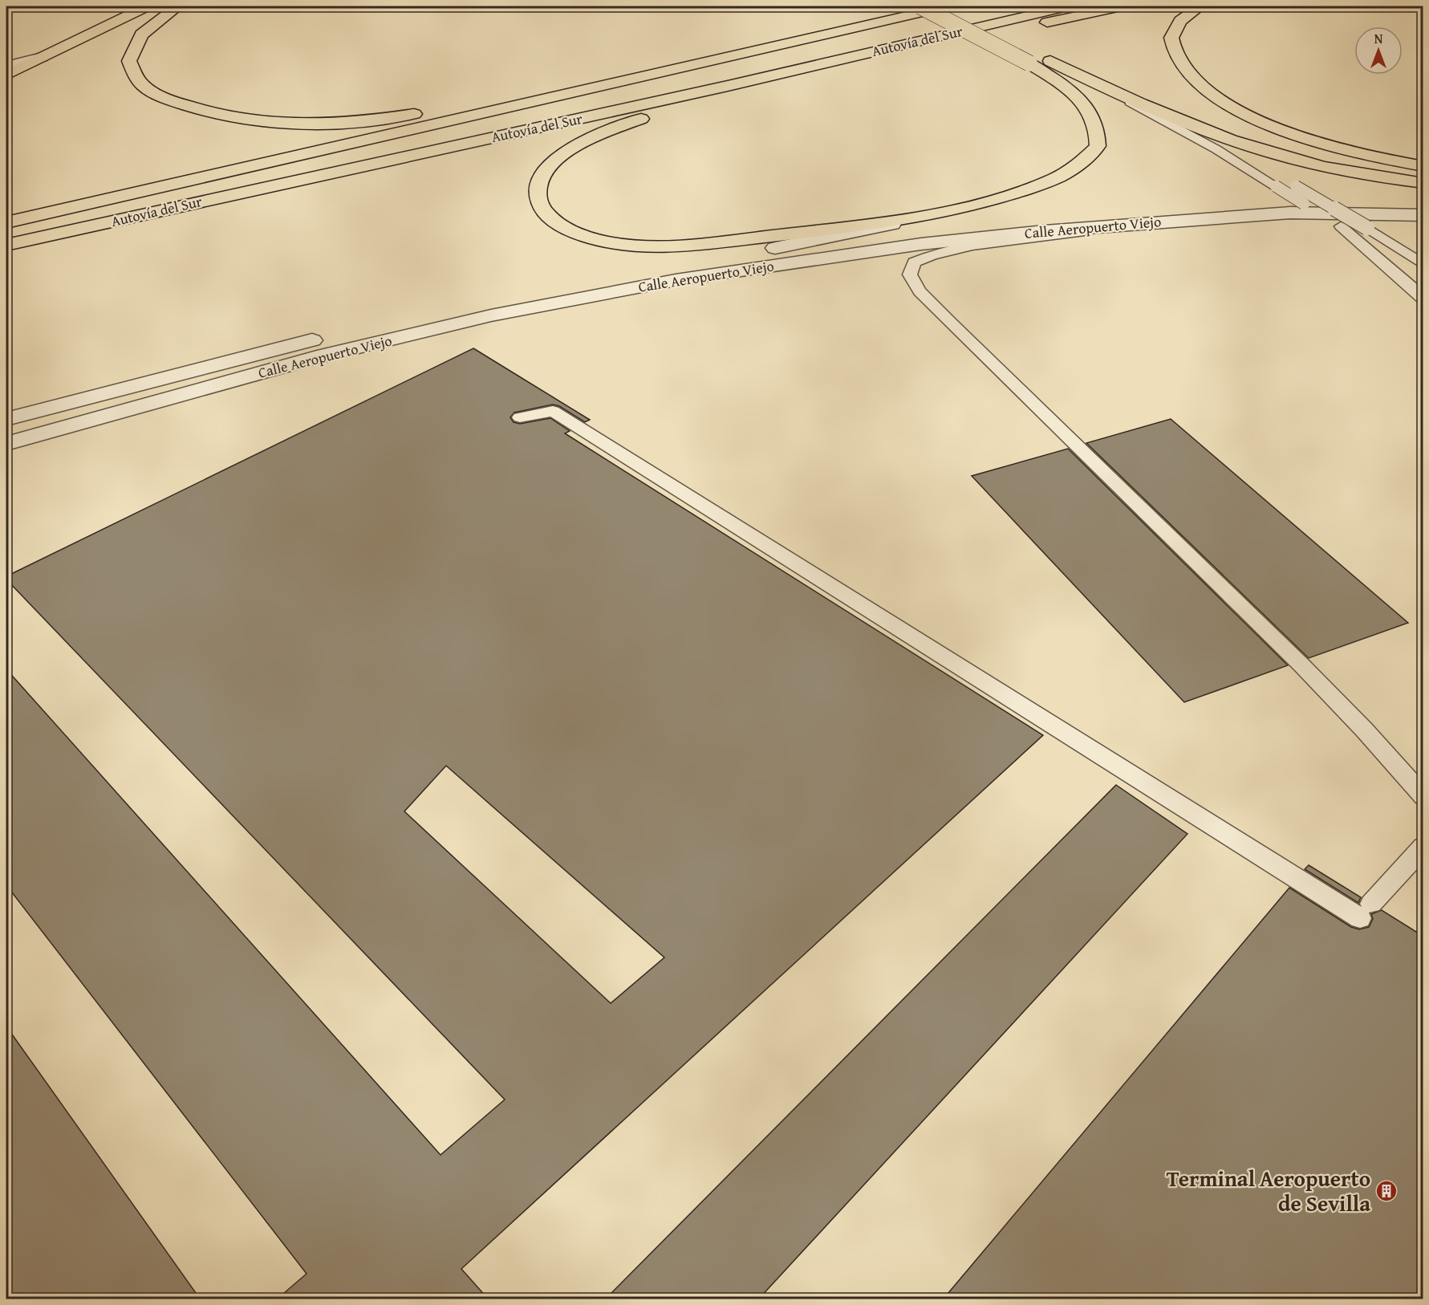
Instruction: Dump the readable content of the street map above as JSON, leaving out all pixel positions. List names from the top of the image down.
{
  "streets": {
    "highway": ["Autovía del Sur"],
    "street": ["Calle Aeropuerto Viejo"]
  },
  "places": {
    "building": ["Terminal Aeropuerto de Sevilla"]
  },
  "north": "top"
}
